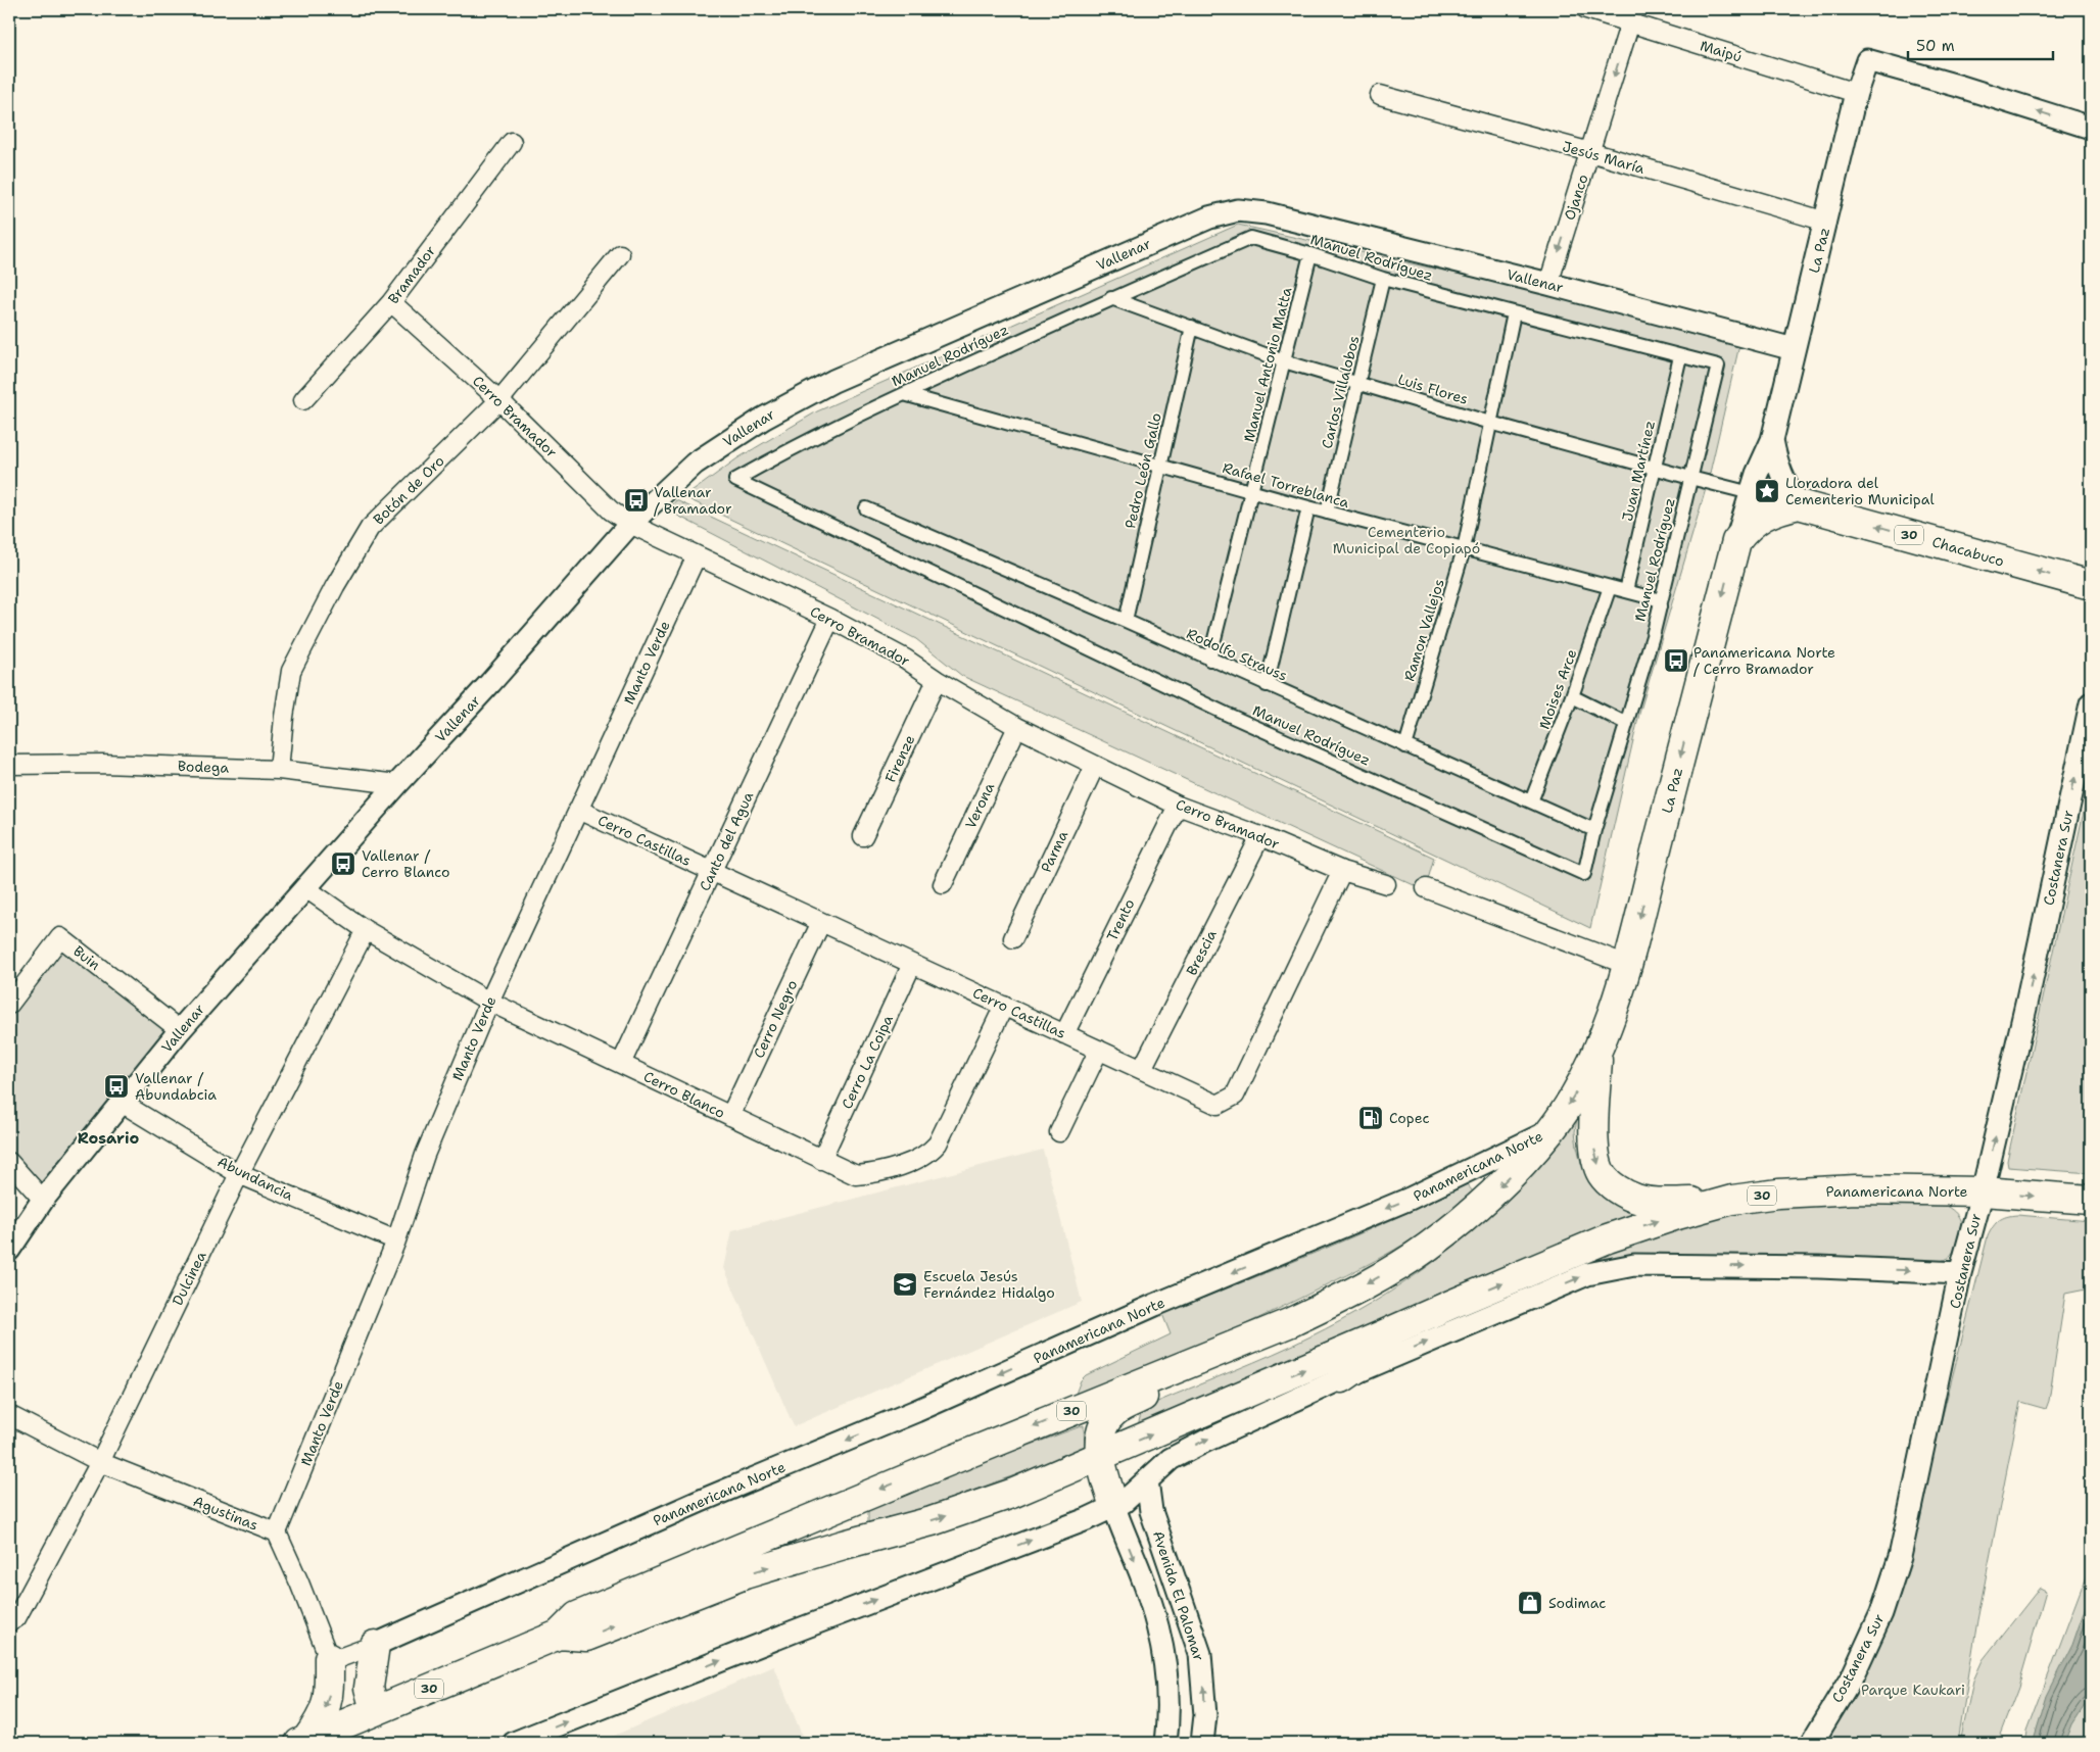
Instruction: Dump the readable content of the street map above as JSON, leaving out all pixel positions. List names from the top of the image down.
{
  "streets": {
    "highway": [
      "La Paz",
      "30",
      "Chacabuco",
      "Panamericana Norte"
    ],
    "street": [
      "Maipú",
      "Jesús María",
      "Ojanco",
      "Vallenar",
      "Manuel Rodríguez",
      "Bramador",
      "Manuel Antonio Matta",
      "Luis Flores",
      "Carlos Villalobos",
      "Cerro Bramador",
      "Pedro León Gallo",
      "Juan Martínez",
      "Rafael Torreblanca",
      "Botón de Oro",
      "Ramon Vallejos",
      "Rodolfo Strauss",
      "Manto Verde",
      "Moises Arce",
      "Firenze",
      "Bodega",
      "Verona",
      "Cerro Castillas",
      "Canto del Agua",
      "Parma",
      "Costanera Sur",
      "Trento",
      "Brescia",
      "Buin",
      "Cerro Negro",
      "Cerro La Coipa",
      "Cerro Blanco",
      "Abundancia",
      "Dulcinea",
      "Agustinas",
      "Avenida El Palomar"
    ]
  },
  "crossings": [
    ["Maipú", "Ojanco"],
    ["Maipú", "La Paz"],
    ["Jesús María", "Ojanco"],
    ["Jesús María", "La Paz"],
    ["Ojanco", "Vallenar"],
    ["La Paz", "Vallenar"],
    ["La Paz", "Luis Flores"],
    ["La Paz", "Chacabuco"],
    ["La Paz", "Panamericana Norte"],
    ["Vallenar", "Cerro Bramador"],
    ["Vallenar", "Bodega"],
    ["Vallenar", "Buin"],
    ["Vallenar", "Cerro Blanco"],
    ["Vallenar", "Abundancia"],
    ["Manuel Rodríguez", "Manuel Antonio Matta"],
    ["Manuel Rodríguez", "Luis Flores"],
    ["Manuel Rodríguez", "Carlos Villalobos"],
    ["Manuel Rodríguez", "Juan Martínez"],
    ["Manuel Rodríguez", "Rafael Torreblanca"],
    ["Manuel Rodríguez", "Ramon Vallejos"],
    ["Manuel Rodríguez", "Rodolfo Strauss"],
    ["Bramador", "Cerro Bramador"],
    ["Manuel Antonio Matta", "Luis Flores"],
    ["Manuel Antonio Matta", "Rafael Torreblanca"],
    ["Manuel Antonio Matta", "Rodolfo Strauss"],
    ["Luis Flores", "Carlos Villalobos"],
    ["Luis Flores", "Pedro León Gallo"],
    ["Luis Flores", "Juan Martínez"],
    ["Luis Flores", "Ramon Vallejos"],
    ["Carlos Villalobos", "Rafael Torreblanca"],
    ["Cerro Bramador", "Botón de Oro"],
    ["Cerro Bramador", "Manto Verde"],
    ["Cerro Bramador", "Firenze"],
    ["Cerro Bramador", "Verona"],
    ["Cerro Bramador", "Cerro Castillas"],
    ["Cerro Bramador", "Canto del Agua"],
    ["Cerro Bramador", "Parma"],
    ["Cerro Bramador", "Trento"],
    ["Cerro Bramador", "Brescia"],
    ["Pedro León Gallo", "Rafael Torreblanca"],
    ["Pedro León Gallo", "Rodolfo Strauss"],
    ["Juan Martínez", "Rafael Torreblanca"],
    ["Rafael Torreblanca", "Ramon Vallejos"],
    ["Rafael Torreblanca", "Moises Arce"],
    ["Botón de Oro", "Bodega"],
    ["Ramon Vallejos", "Rodolfo Strauss"],
    ["Rodolfo Strauss", "Moises Arce"],
    ["Manto Verde", "Cerro Castillas"],
    ["Manto Verde", "Cerro Blanco"],
    ["Manto Verde", "Abundancia"],
    ["Manto Verde", "Agustinas"],
    ["Cerro Castillas", "Canto del Agua"],
    ["Cerro Castillas", "Trento"],
    ["Cerro Castillas", "Brescia"],
    ["Cerro Castillas", "Cerro Negro"],
    ["Cerro Castillas", "Cerro La Coipa"],
    ["Cerro Castillas", "Cerro Blanco"],
    ["Canto del Agua", "Cerro Blanco"],
    ["Costanera Sur", "Panamericana Norte"],
    ["Cerro Negro", "Cerro Blanco"],
    ["Cerro La Coipa", "Cerro Blanco"],
    ["Cerro Blanco", "Dulcinea"],
    ["Abundancia", "Dulcinea"],
    ["Dulcinea", "Agustinas"]
  ],
  "one_way": ["Ojanco", "Chacabuco", "Costanera Sur"],
  "districts": ["Rosario"],
  "parks": ["Cementerio Municipal de Copiapó", "Parque Kaukari"],
  "places": {
    "place": ["Lloradora del Cementerio Municipal"],
    "bus stop": [
      "Vallenar / Bramador",
      "Panamericana Norte / Cerro Bramador",
      "Vallenar / Cerro Blanco",
      "Vallenar / Abundabcia"
    ],
    "fuel station": ["Copec"],
    "school or university": ["Escuela Jesús Fernández Hidalgo"],
    "shop": ["Sodimac"]
  },
  "scale_bar": "50 m"
}
